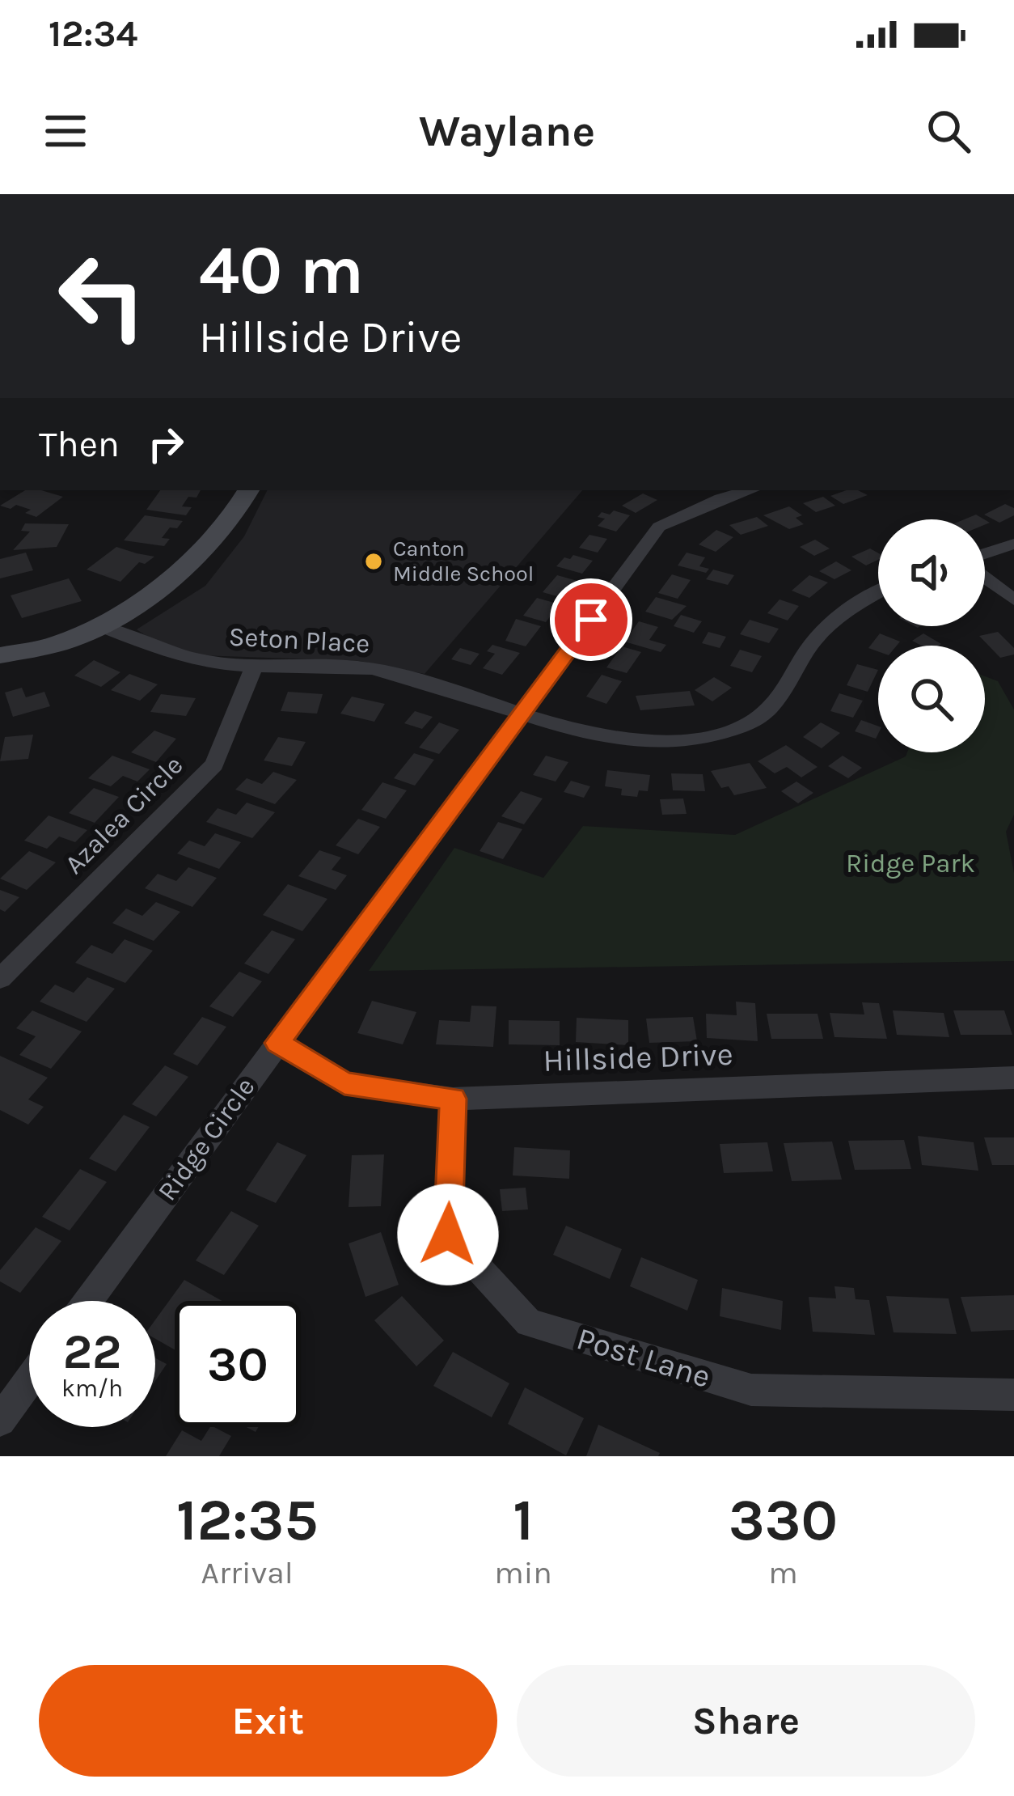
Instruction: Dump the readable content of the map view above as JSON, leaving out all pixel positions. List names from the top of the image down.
{
  "streets": {
    "street": [
      "Seton Place",
      "Azalea Circle",
      "Hillside Drive",
      "Ridge Circle",
      "Post Lane"
    ]
  },
  "crossings": [
    ["Seton Place", "Azalea Circle"],
    ["Seton Place", "Ridge Circle"],
    ["Hillside Drive", "Ridge Circle"],
    ["Hillside Drive", "Post Lane"]
  ],
  "parks": ["Ridge Park"],
  "places": ["Canton Middle School"],
  "page": {
    "status": "12:34",
    "header": "Waylane",
    "turn": ["40 m", "Hillside Drive"],
    "then": "Then",
    "speed": "22 km/h",
    "limit": "30",
    "eta": [
      "12:35",
      "Arrival",
      "1",
      "min",
      "330",
      "m"
    ],
    "buttons": ["Exit", "Share"]
  }
}
